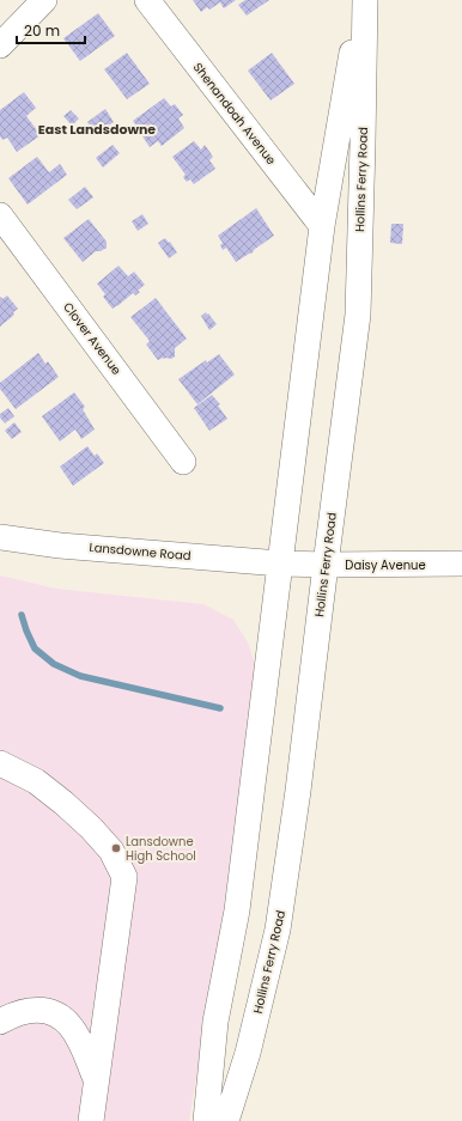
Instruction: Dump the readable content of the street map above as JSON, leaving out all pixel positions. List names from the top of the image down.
{
  "streets": {
    "street": [
      "Shenandoah Avenue",
      "Hollins Ferry Road",
      "Clover Avenue",
      "Lansdowne Road",
      "Daisy Avenue"
    ]
  },
  "crossings": [
    ["Shenandoah Avenue", "Hollins Ferry Road"],
    ["Hollins Ferry Road", "Lansdowne Road"],
    ["Hollins Ferry Road", "Daisy Avenue"],
    ["Lansdowne Road", "Daisy Avenue"]
  ],
  "districts": ["East Landsdowne"],
  "places": ["Lansdowne High School"],
  "scale_bar": "20 m"
}
